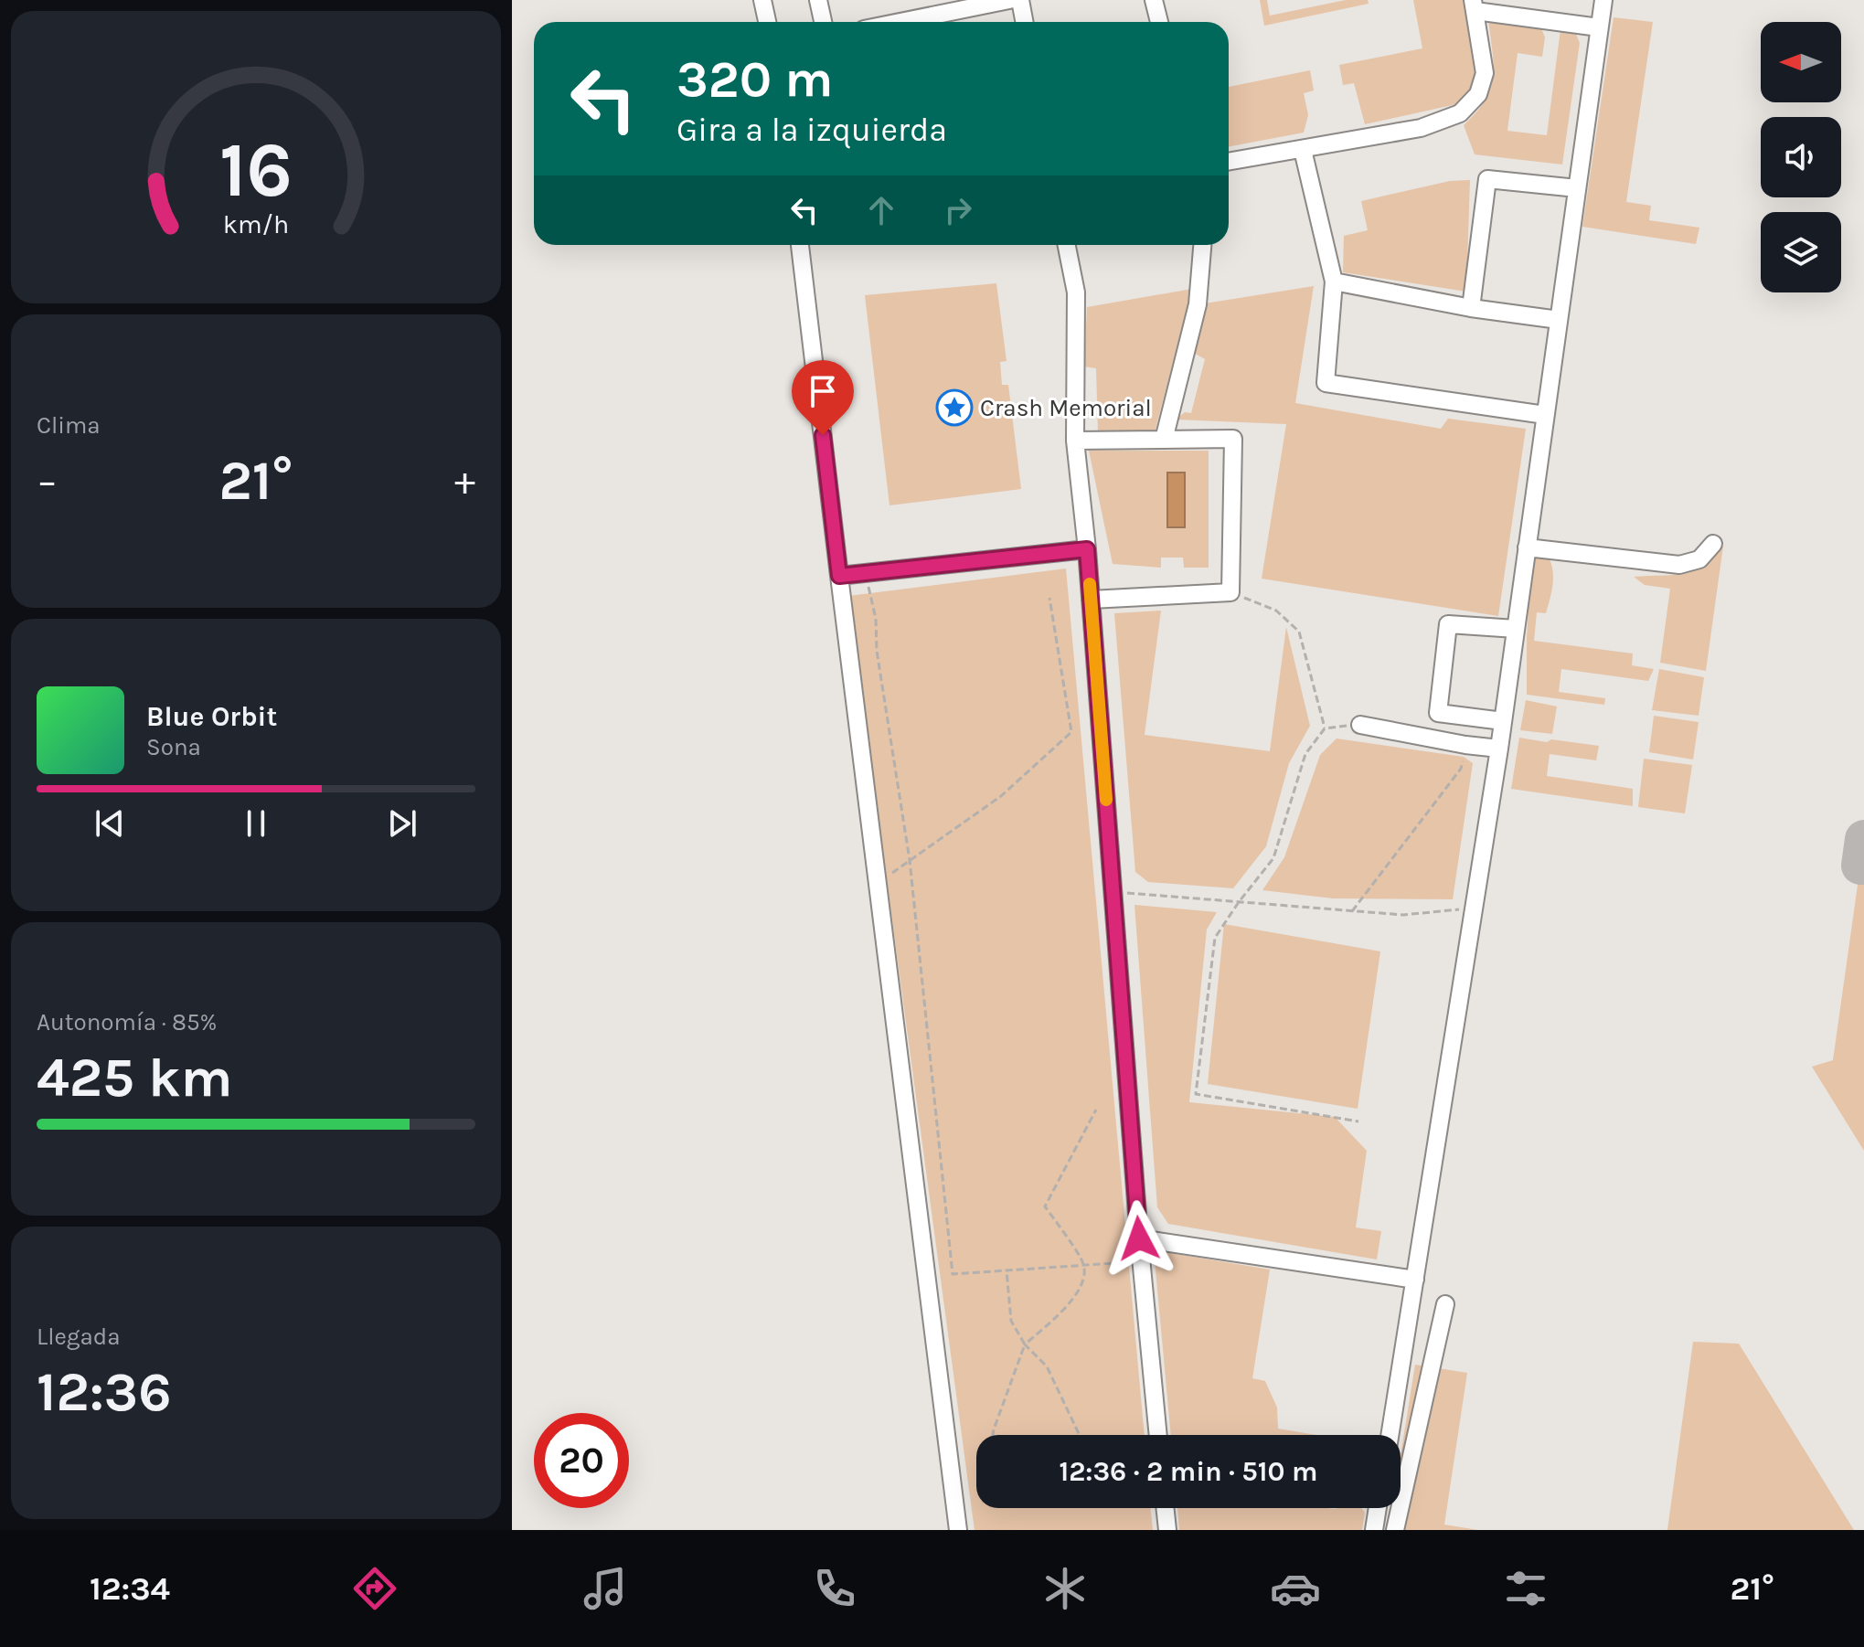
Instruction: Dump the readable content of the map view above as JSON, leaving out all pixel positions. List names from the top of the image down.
{
  "places": {
    "place": ["Crash Memorial"]
  },
  "north": "left",
  "page": {
    "turn": ["320 m", "Gira a la izquierda"],
    "tile": [
      "Clima",
      ["Autonomía · 85%", "425 km"],
      ["Llegada", "12:36"]
    ],
    "heat": ["−", "21°", "+"],
    "song": ["Blue Orbit", "Sona"],
    "limit": "20",
    "trip": "12:36 · 2 min · 510 m",
    "tabs": ["12:34", "21°"],
    "gauge": ["16", "km/h"]
  }
}
